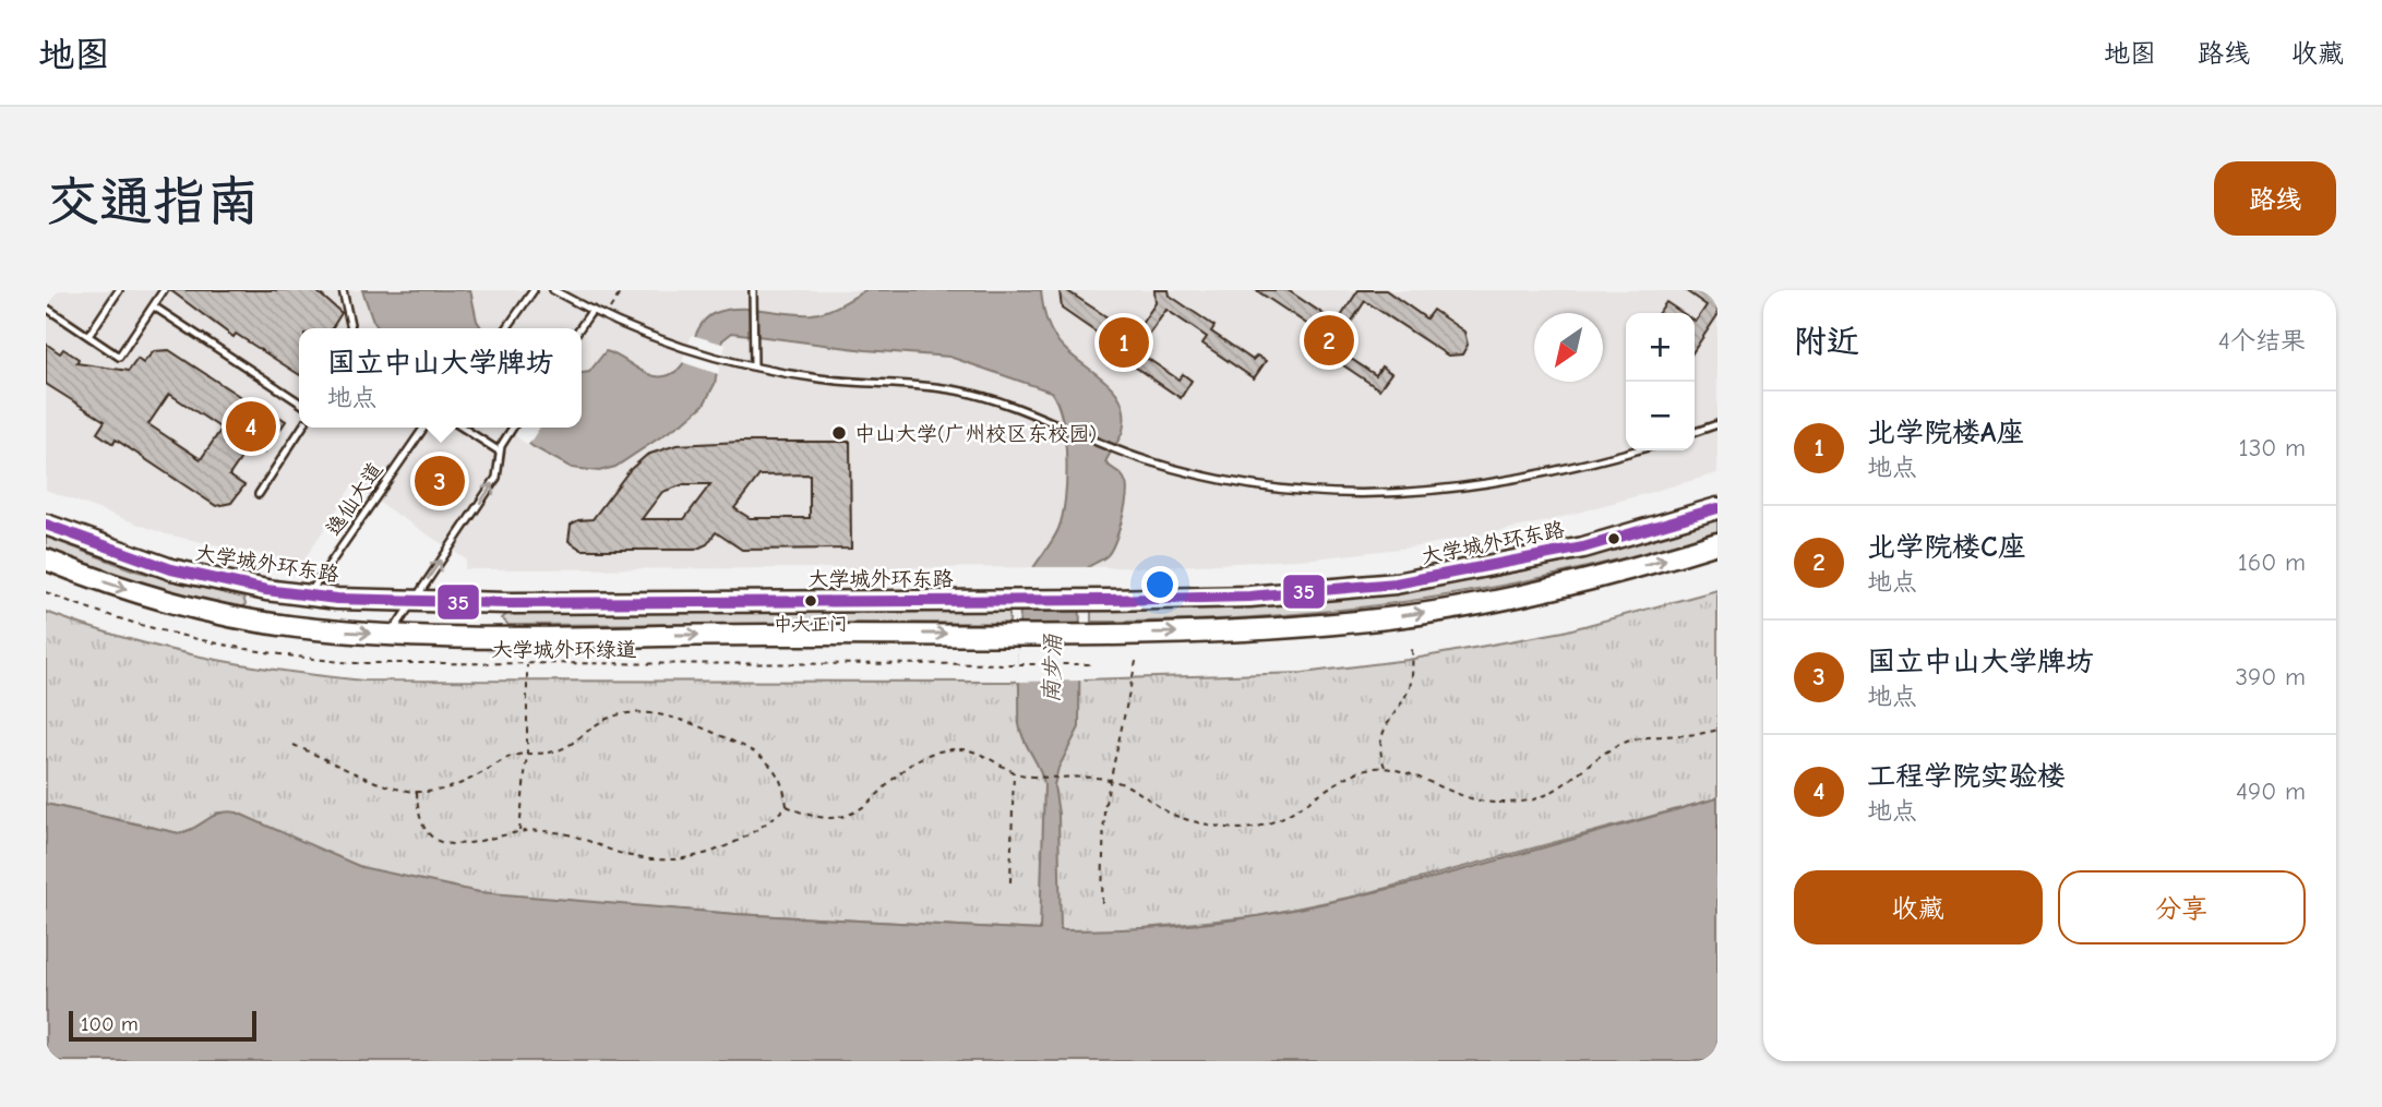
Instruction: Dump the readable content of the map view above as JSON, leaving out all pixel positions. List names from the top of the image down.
{
  "streets": {
    "main road": ["大学城外环东路"],
    "lane": ["逸仙大道"],
    "path": ["大学城外环绿道"]
  },
  "crossings": [
    ["逸仙大道", "大学城外环东路"]
  ],
  "water": ["南步涌"],
  "places": ["中山大学(广州校区东校园)", "中大正门"],
  "lines": ["transit line 35"],
  "scale_bar": "100 m",
  "north": "bottom left",
  "page": {
    "header": "地图",
    "nav": ["地图", "路线", "收藏"],
    "buttons": [
      "路线",
      ["收藏", "分享"]
    ],
    "title": "交通指南",
    "heading": ["附近", "4个结果"],
    "pins": [
      "2",
      "1",
      "4",
      "3"
    ],
    "map_buttons": ["+", "−"],
    "popup": ["国立中山大学牌坊", "地点"],
    "list": [
      {
        "mark": "1",
        "name": "北学院楼A座",
        "note": "地点",
        "value": "130 m"
      },
      {
        "mark": "2",
        "name": "北学院楼C座",
        "note": "地点",
        "value": "160 m"
      },
      {
        "mark": "3",
        "name": "国立中山大学牌坊",
        "note": "地点",
        "value": "390 m"
      },
      {
        "mark": "4",
        "name": "工程学院实验楼",
        "note": "地点",
        "value": "490 m"
      }
    ],
    "scale": "100 m"
  }
}
